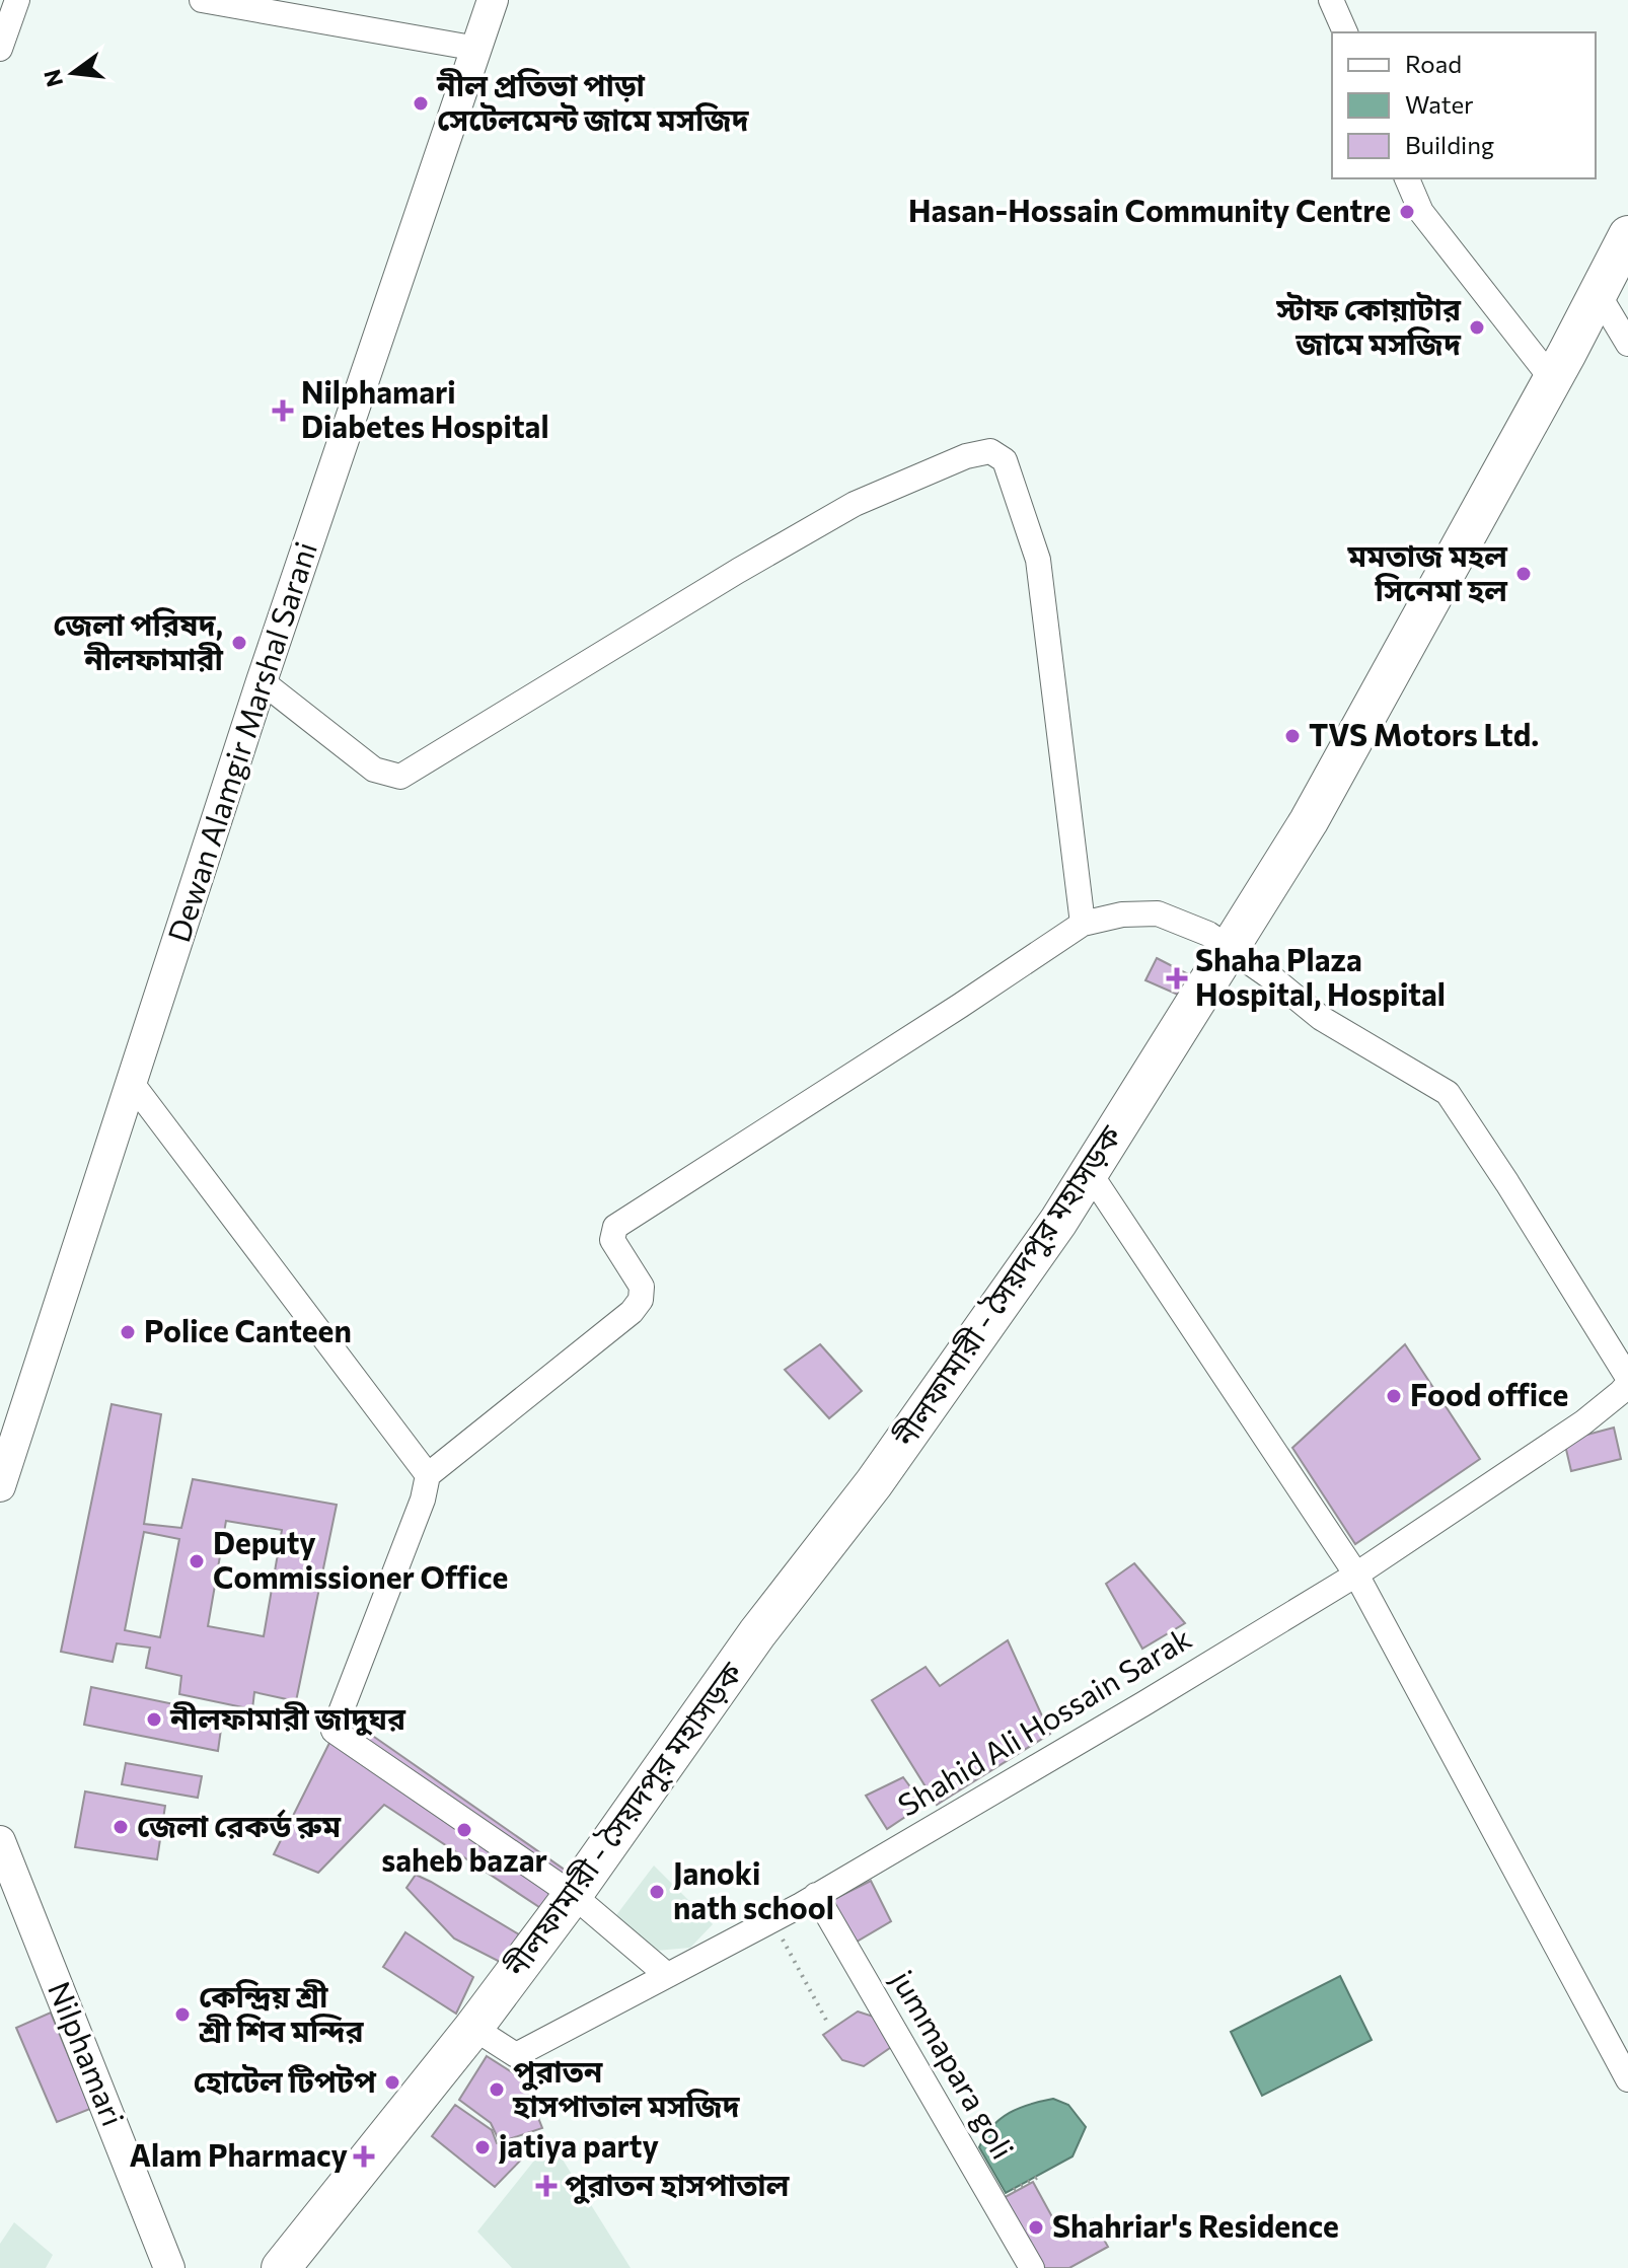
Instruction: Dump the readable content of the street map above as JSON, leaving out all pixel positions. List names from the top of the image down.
{
  "streets": {
    "main road": ["নীলফামারী - সৈয়দপুর মহাসড়ক"],
    "street": [
      "Dewan Alamgir Marshal Sarani",
      "Shahid Ali Hossain Sarak",
      "Nilphamari",
      "jummapara goli"
    ]
  },
  "crossings": [
    ["নীলফামারী - সৈয়দপুর মহাসড়ক", "Shahid Ali Hossain Sarak"],
    ["Shahid Ali Hossain Sarak", "jummapara goli"]
  ],
  "places": {
    "other": [
      "নীল প্রতিভা পাড়া সেটেলমেন্ট জামে মসজিদ",
      "Hasan-Hossain Community Centre",
      "স্টাফ কোয়াটার জামে মসজিদ",
      "মমতাজ মহল সিনেমা হল",
      "জেলা পরিষদ, নীলফামারী",
      "TVS Motors Ltd.",
      "Police Canteen",
      "Food office",
      "Deputy Commissioner Office",
      "নীলফামারী জাদুঘর",
      "জেলা রেকর্ড রুম",
      "saheb bazar",
      "Janoki nath school",
      "কেন্দ্রিয় শ্রী শ্রী শিব মন্দির",
      "হোটেল টিপটপ",
      "পুরাতন হাসপাতাল মসজিদ",
      "jatiya party",
      "Shahriar's Residence"
    ],
    "health": [
      "Nilphamari Diabetes Hospital",
      "Shaha Plaza Hospital, Hospital",
      "Alam Pharmacy",
      "পুরাতন হাসপাতাল"
    ]
  },
  "legend": ["Road", "Water", "Building"],
  "north": "left"
}
